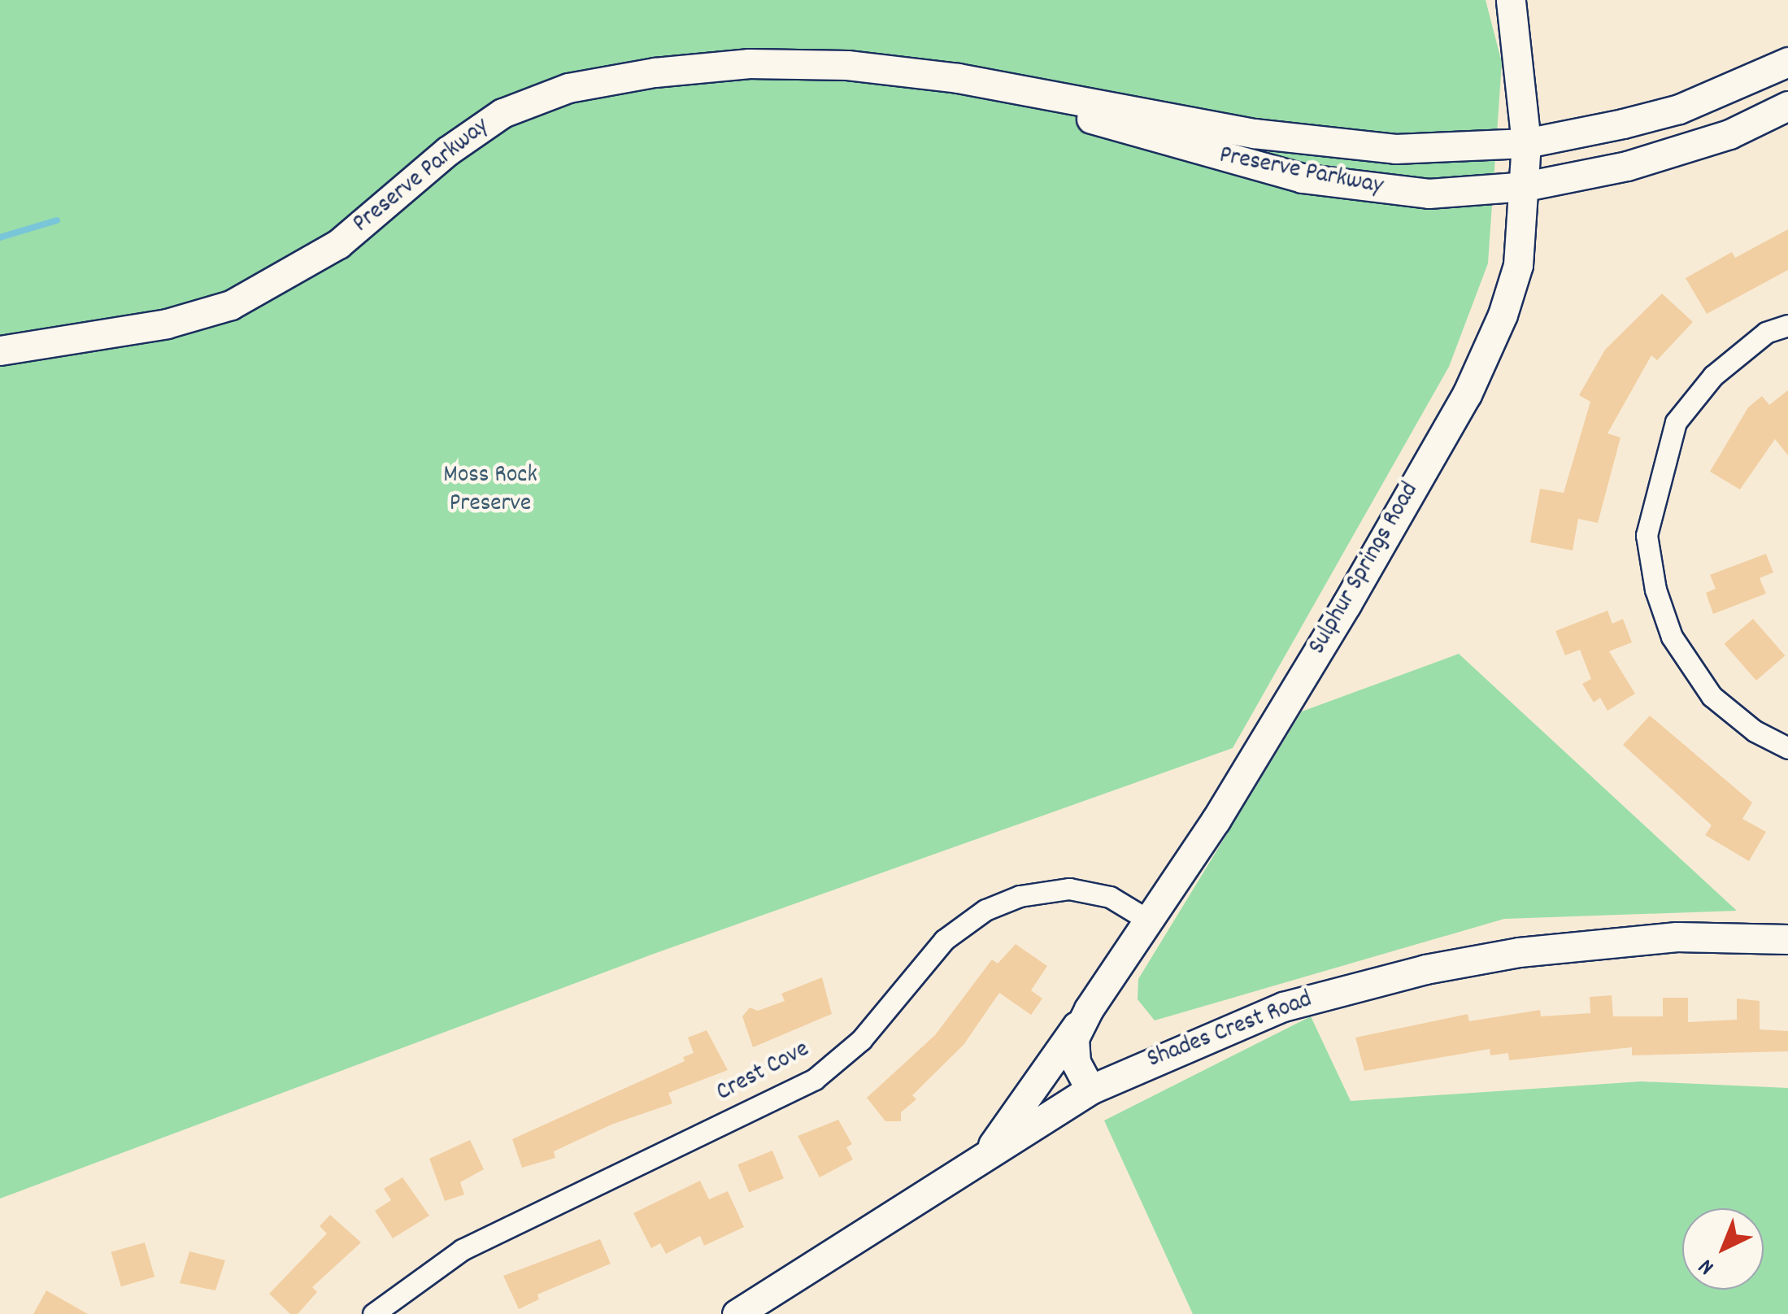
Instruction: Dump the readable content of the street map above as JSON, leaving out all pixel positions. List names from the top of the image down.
{
  "streets": {
    "street": [
      "Preserve Parkway",
      "Sulphur Springs Road",
      "Shades Crest Road",
      "Crest Cove"
    ]
  },
  "crossings": [
    ["Preserve Parkway", "Sulphur Springs Road"],
    ["Sulphur Springs Road", "Shades Crest Road"],
    ["Sulphur Springs Road", "Crest Cove"]
  ],
  "parks": ["Moss Rock Preserve"],
  "north": "bottom left"
}
